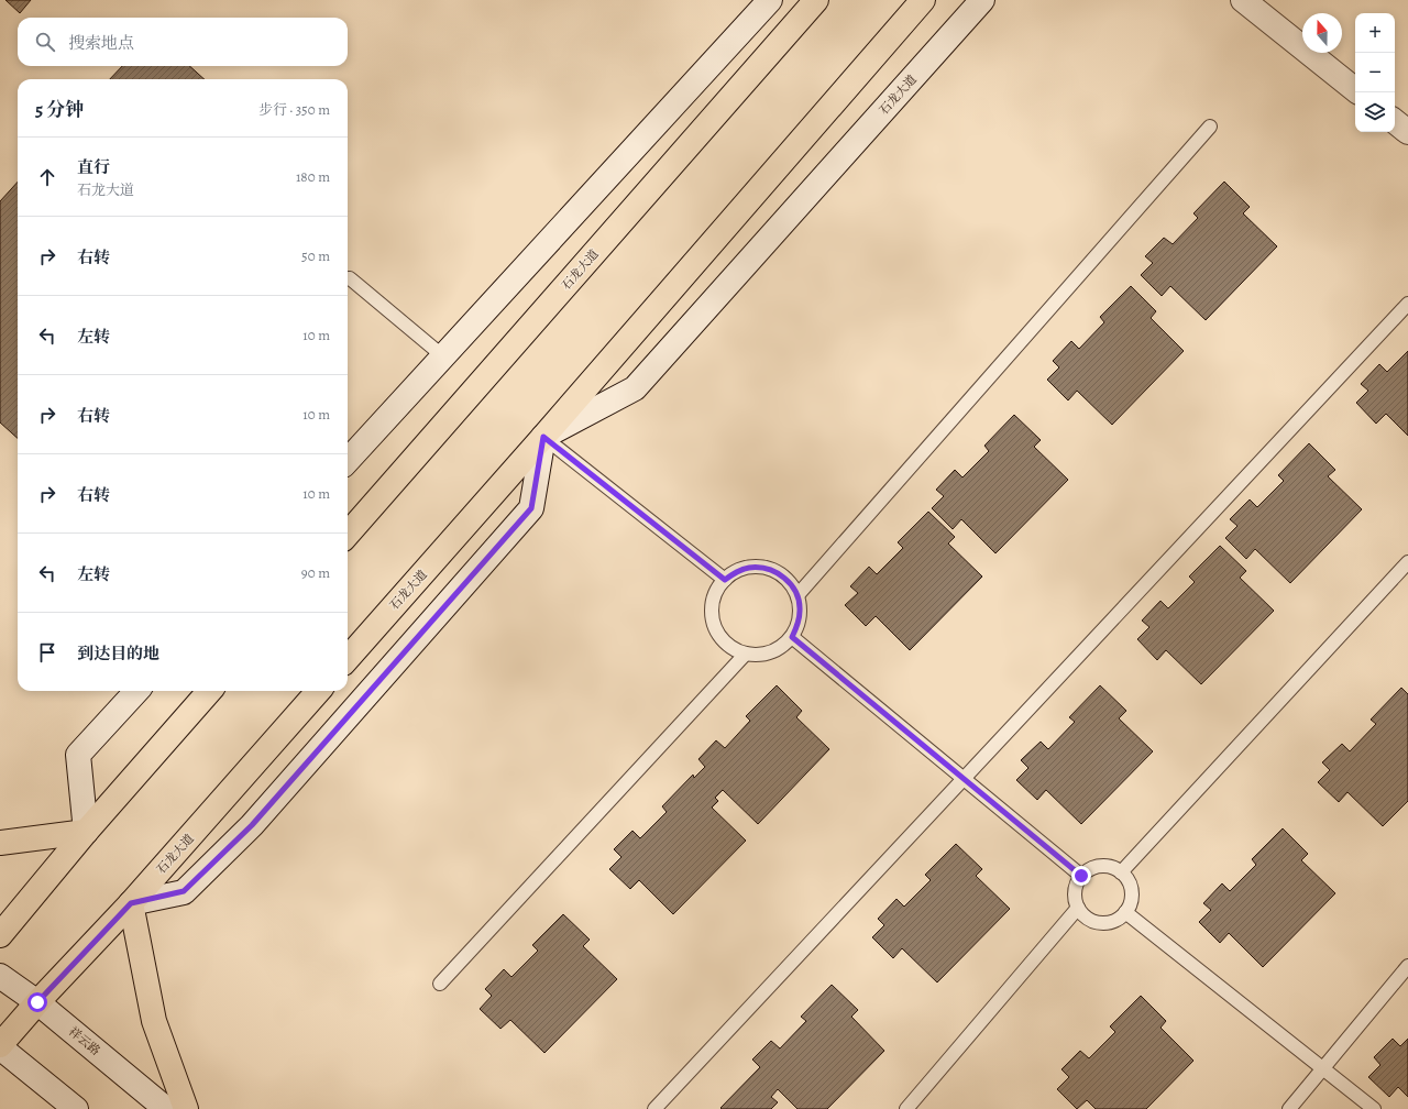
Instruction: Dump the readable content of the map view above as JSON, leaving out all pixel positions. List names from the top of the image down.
{
  "streets": {
    "main road": ["石龙大道"],
    "street": ["祥云路"]
  },
  "crossings": [
    ["石龙大道", "祥云路"]
  ],
  "north": "top",
  "page": {
    "map_buttons": ["+", "−"],
    "search": "搜索地点",
    "heading": ["5 分钟", "步行 · 350 m"],
    "list": [
      ["直行", "石龙大道", "180 m"],
      ["右转", "50 m"],
      ["左转", "10 m"],
      ["右转", "10 m"],
      ["右转", "10 m"],
      ["左转", "90 m"],
      "到达目的地"
    ]
  }
}
